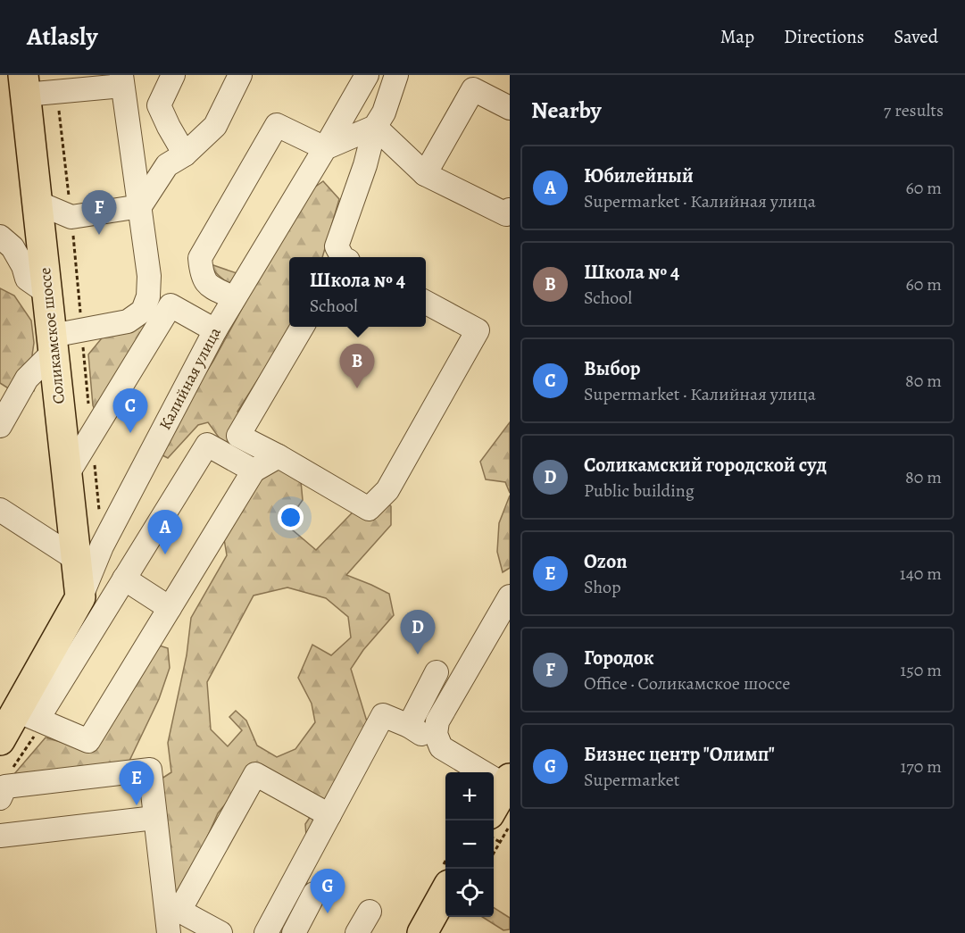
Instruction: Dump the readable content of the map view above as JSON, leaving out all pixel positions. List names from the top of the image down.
{
  "streets": {
    "main road": ["Соликамское шоссе", "Калийная улица"]
  },
  "crossings": [
    ["Соликамское шоссе", "Калийная улица"]
  ],
  "page": {
    "header": "Atlasly",
    "nav": ["Map", "Directions", "Saved"],
    "heading": ["Nearby", "7 results"],
    "list": [
      {
        "mark": "A",
        "name": "Юбилейный",
        "note": "Supermarket · Калийная улица",
        "value": "60 m"
      },
      {
        "mark": "B",
        "name": "Школа № 4",
        "note": "School",
        "value": "60 m"
      },
      {
        "mark": "C",
        "name": "Выбор",
        "note": "Supermarket · Калийная улица",
        "value": "80 m"
      },
      {
        "mark": "D",
        "name": "Соликамский городской суд",
        "note": "Public building",
        "value": "80 m"
      },
      {
        "mark": "E",
        "name": "Ozon",
        "note": "Shop",
        "value": "140 m"
      },
      {
        "mark": "F",
        "name": "Городок",
        "note": "Office · Соликамское шоссе",
        "value": "150 m"
      },
      {
        "mark": "G",
        "name": "Бизнес центр \"Олимп\"",
        "note": "Supermarket",
        "value": "170 m"
      }
    ],
    "pins": [
      "F",
      "B",
      "C",
      "A",
      "D",
      "E",
      "G"
    ],
    "popup": ["Школа № 4", "School"],
    "map_buttons": ["+", "−"]
  }
}
